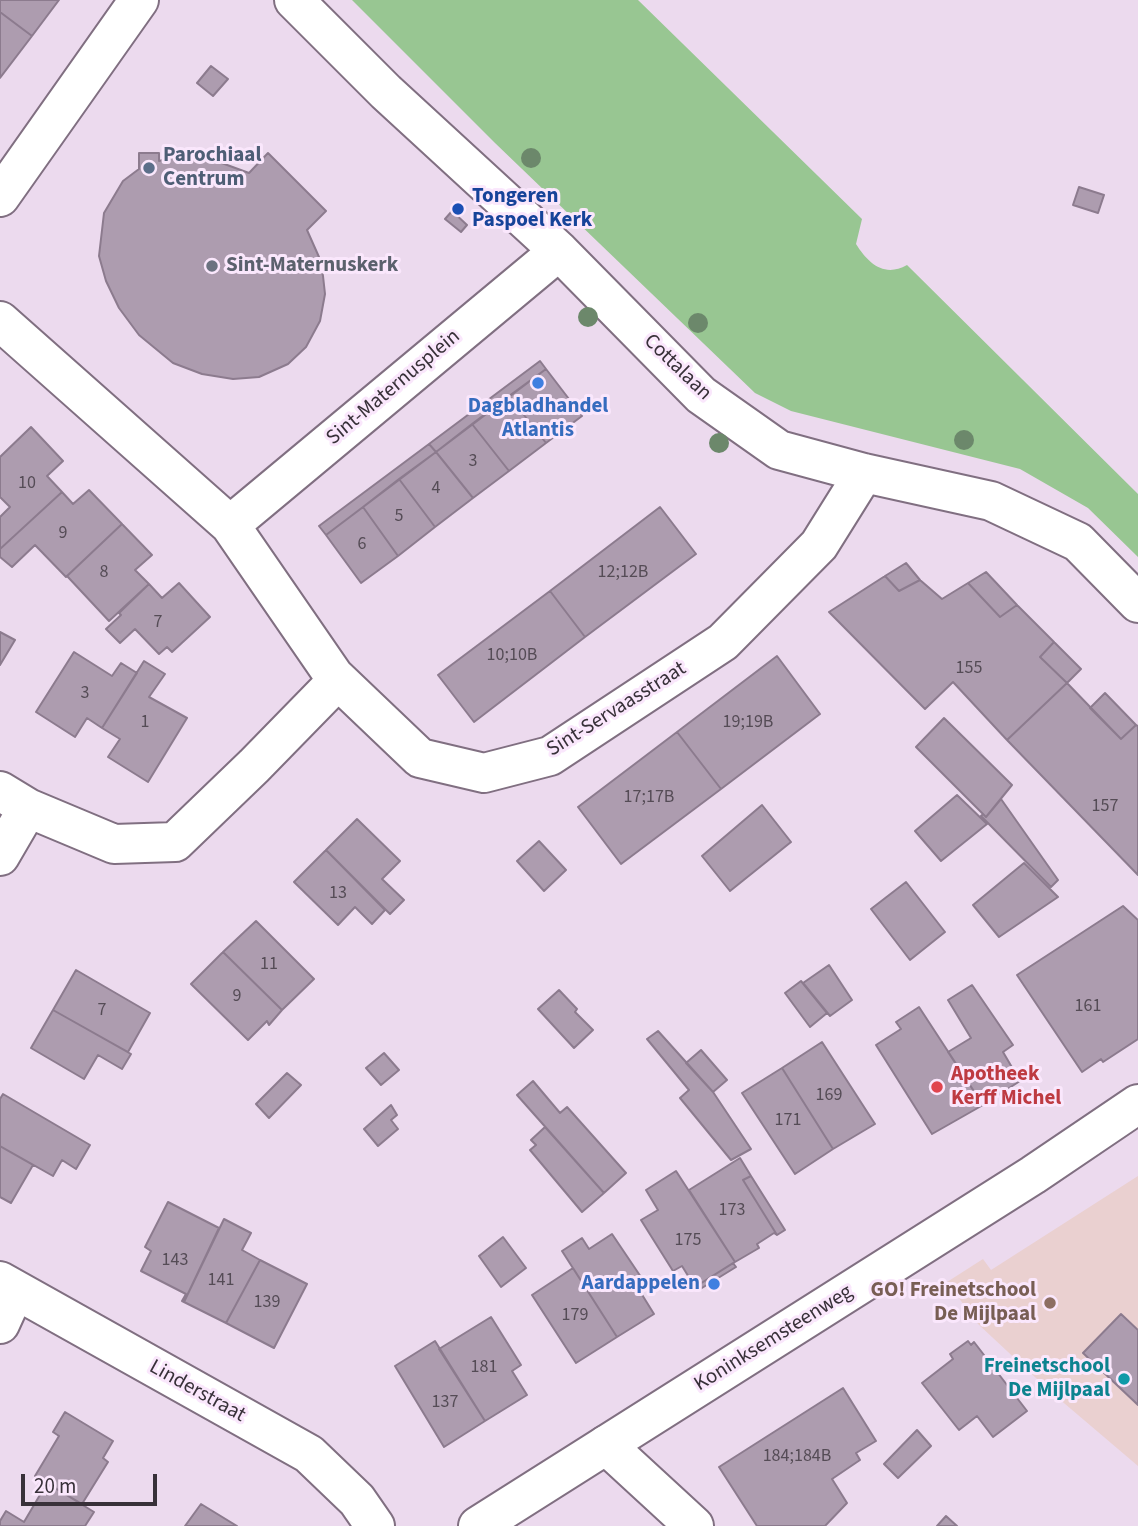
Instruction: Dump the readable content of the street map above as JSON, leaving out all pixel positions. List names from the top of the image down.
{
  "streets": {
    "street": [
      "Cottalaan",
      "Sint-Maternusplein",
      "Sint-Servaasstraat",
      "Koninksemsteenweg",
      "Linderstraat"
    ]
  },
  "crossings": [
    ["Cottalaan", "Sint-Maternusplein"],
    ["Cottalaan", "Sint-Servaasstraat"]
  ],
  "places": [
    "Parochiaal Centrum",
    "Tongeren Paspoel Kerk",
    "Sint-Maternuskerk",
    "Dagbladhandel Atlantis",
    "Apotheek Kerff Michel",
    "Aardappelen",
    "GO! Freinetschool De Mijlpaal",
    "Freinetschool De Mijlpaal"
  ],
  "house_numbers": [
    "3",
    "10",
    "4",
    "5",
    "9",
    "6",
    "8",
    "12;12B",
    "7",
    "10;10B",
    "155",
    "3",
    "1",
    "19;19B",
    "17;17B",
    "157",
    "13",
    "11",
    "9",
    "161",
    "7",
    "169",
    "171",
    "173",
    "175",
    "143",
    "141",
    "139",
    "179",
    "181",
    "137",
    "184;184B"
  ],
  "scale_bar": "20 m"
}
